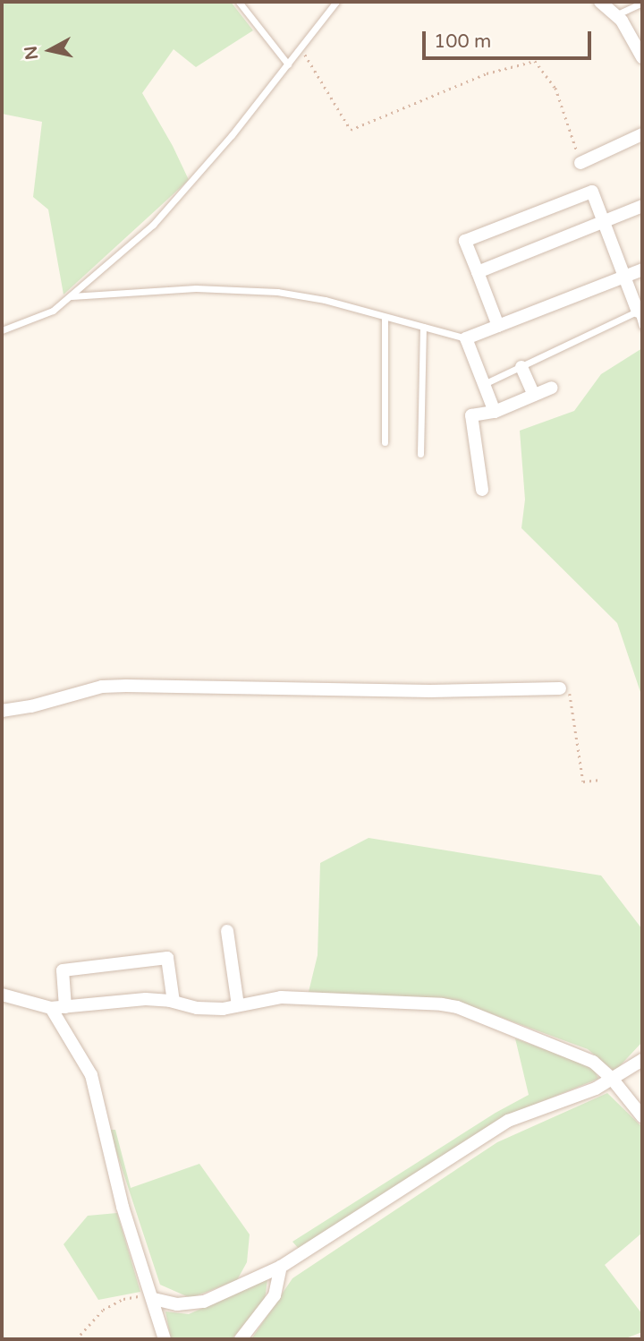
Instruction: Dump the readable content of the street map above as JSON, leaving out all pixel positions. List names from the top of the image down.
{
  "scale_bar": "100 m",
  "north": "left"
}
